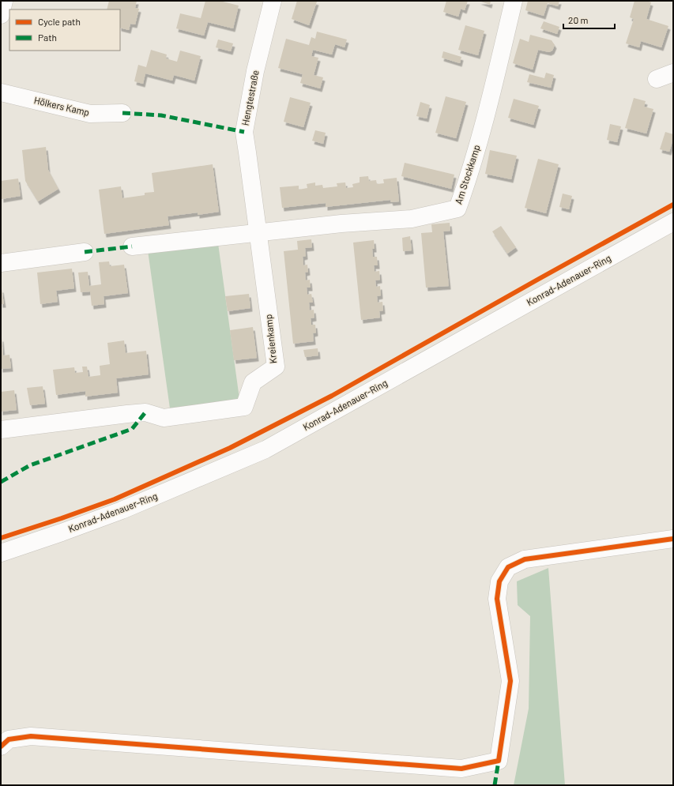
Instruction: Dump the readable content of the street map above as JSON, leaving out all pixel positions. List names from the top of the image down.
{
  "streets": {
    "street": [
      "Hengtestraße",
      "Hölkers Kamp",
      "Am Stockkamp",
      "Konrad-Adenauer-Ring",
      "Kreienkamp"
    ]
  },
  "crossings": [
    ["Hengtestraße", "Am Stockkamp"],
    ["Hengtestraße", "Kreienkamp"],
    ["Am Stockkamp", "Kreienkamp"]
  ],
  "legend": ["Cycle path", "Path"],
  "scale_bar": "20 m"
}
